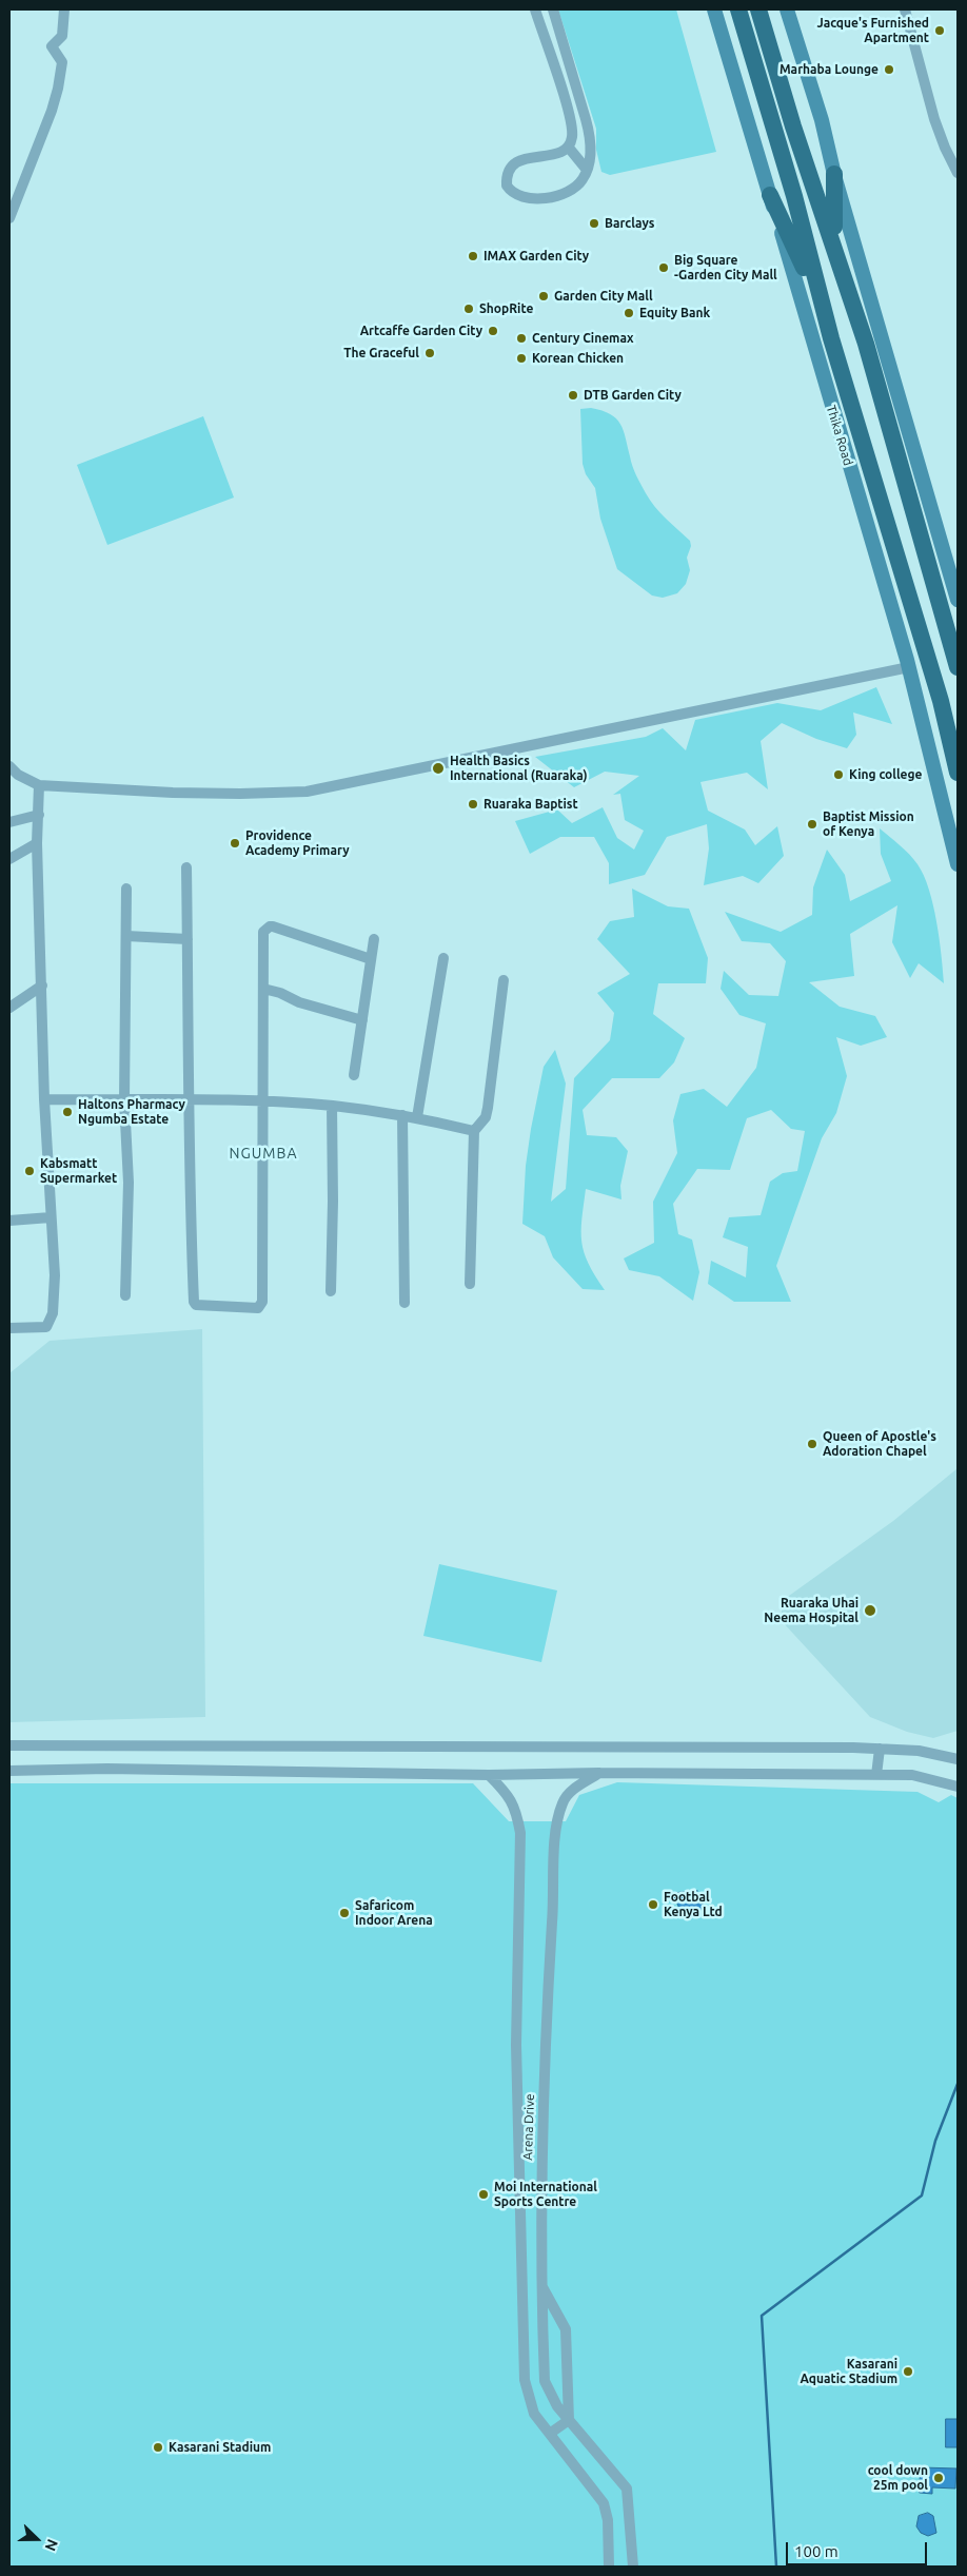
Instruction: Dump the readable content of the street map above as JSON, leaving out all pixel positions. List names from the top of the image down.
{
  "streets": {
    "highway": ["Thika Road"],
    "street": ["Arena Drive"]
  },
  "districts": ["NGUMBA"],
  "places": [
    "Jacque's Furnished Apartment",
    "Marhaba Lounge",
    "Barclays",
    "IMAX Garden City",
    "Big Square -Garden City Mall",
    "Garden City Mall",
    "ShopRite",
    "Equity Bank",
    "Artcaffe Garden City",
    "Century Cinemax",
    "The Graceful",
    "Korean Chicken",
    "DTB Garden City",
    "Health Basics International (Ruaraka)",
    "King college",
    "Ruaraka Baptist",
    "Baptist Mission of Kenya",
    "Providence Academy Primary",
    "Haltons Pharmacy Ngumba Estate",
    "Kabsmatt Supermarket",
    "Queen of Apostle's Adoration Chapel",
    "Ruaraka Uhai Neema Hospital",
    "Footbal Kenya Ltd",
    "Safaricom Indoor Arena",
    "Moi International Sports Centre",
    "Kasarani Aquatic Stadium",
    "Kasarani Stadium",
    "cool down 25m pool"
  ],
  "scale_bar": "100 m",
  "north": "right"
}
